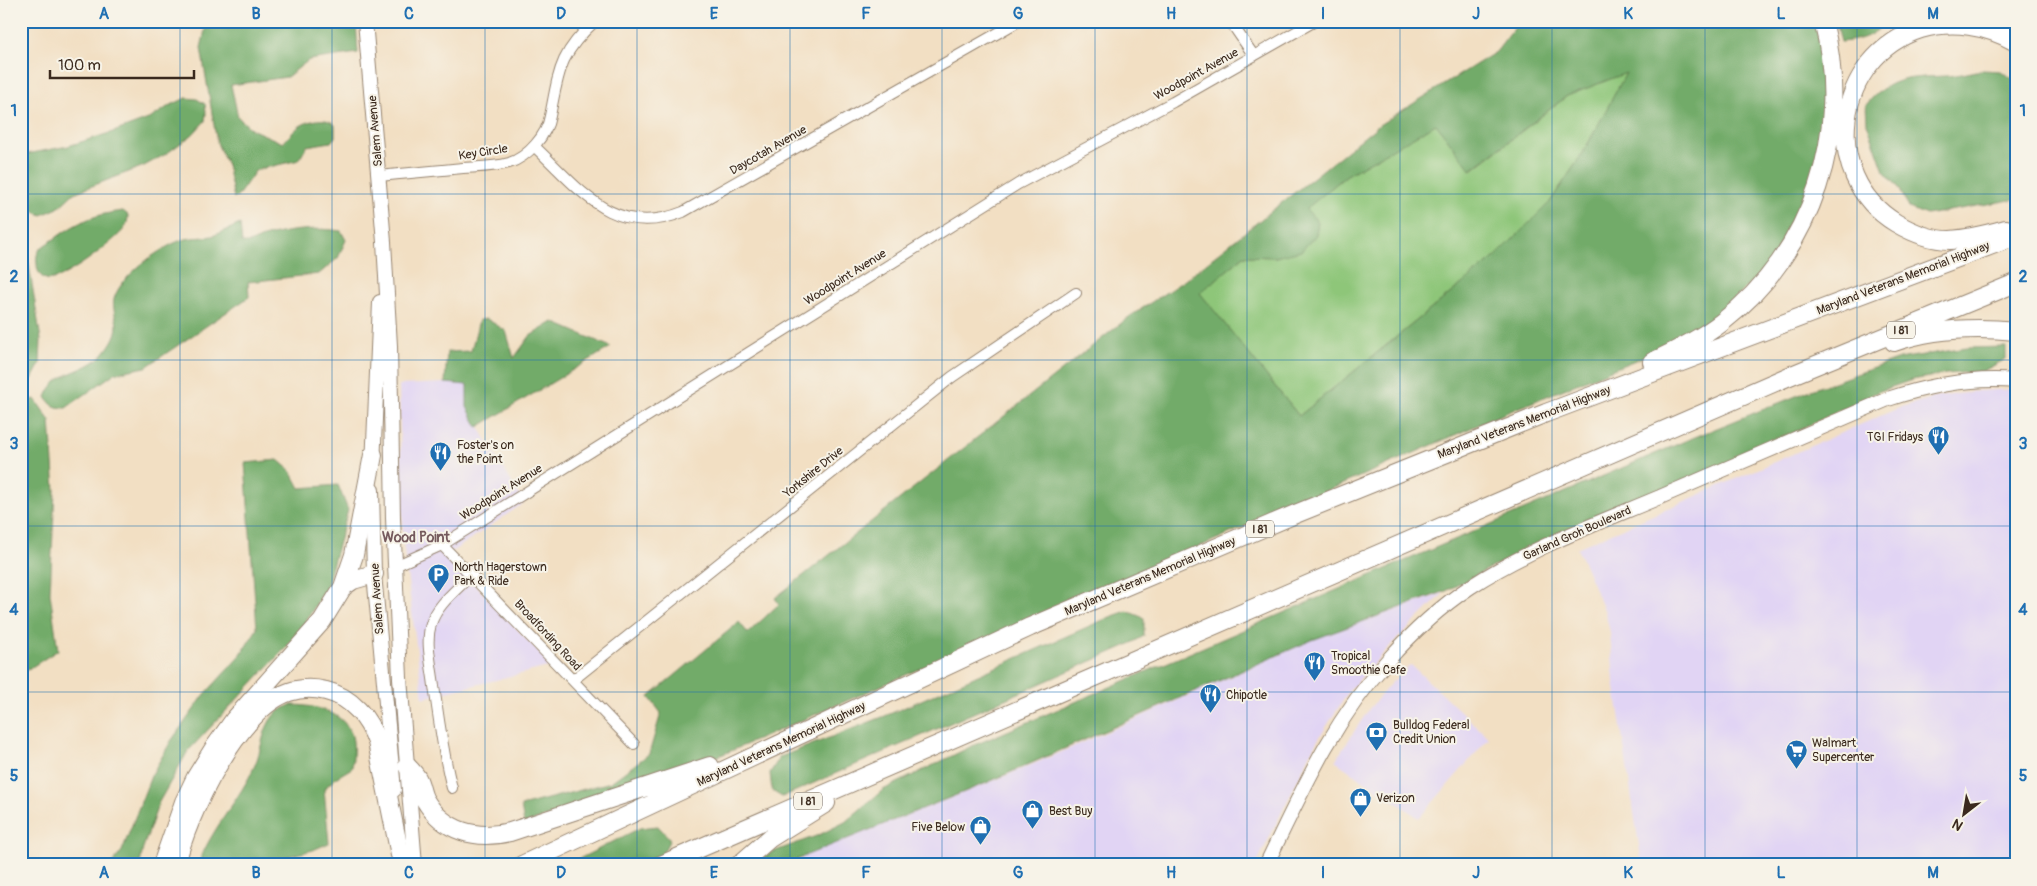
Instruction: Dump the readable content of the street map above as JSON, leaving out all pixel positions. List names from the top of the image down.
{
  "streets": {
    "highway": ["Maryland Veterans Memorial Highway", "I 81"],
    "main road": ["Salem Avenue", "Garland Groh Boulevard"],
    "street": [
      "Woodpoint Avenue",
      "Daycotah Avenue",
      "Key Circle",
      "Yorkshire Drive",
      "Broadfording Road"
    ]
  },
  "crossings": [
    ["Woodpoint Avenue", "Salem Avenue"],
    ["Woodpoint Avenue", "Broadfording Road"],
    ["Salem Avenue", "Key Circle"],
    ["Daycotah Avenue", "Key Circle"],
    ["Yorkshire Drive", "Broadfording Road"]
  ],
  "districts": ["Wood Point"],
  "places": {
    "restaurant": [
      "TGI Fridays",
      "Foster's on the Point",
      "Tropical Smoothie Cafe",
      "Chipotle"
    ],
    "parking": ["North Hagerstown Park & Ride"],
    "bank": ["Bulldog Federal Credit Union"],
    "supermarket": ["Walmart Supercenter"],
    "shop": ["Verizon", "Best Buy", "Five Below"]
  },
  "scale_bar": "100 m",
  "north": "bottom left",
  "grid": {
    "columns": [
      "A",
      "B",
      "C",
      "D",
      "E",
      "F",
      "G",
      "H",
      "I",
      "J",
      "K",
      "L",
      "M"
    ],
    "rows": [
      "1",
      "2",
      "3",
      "4",
      "5"
    ]
  }
}
